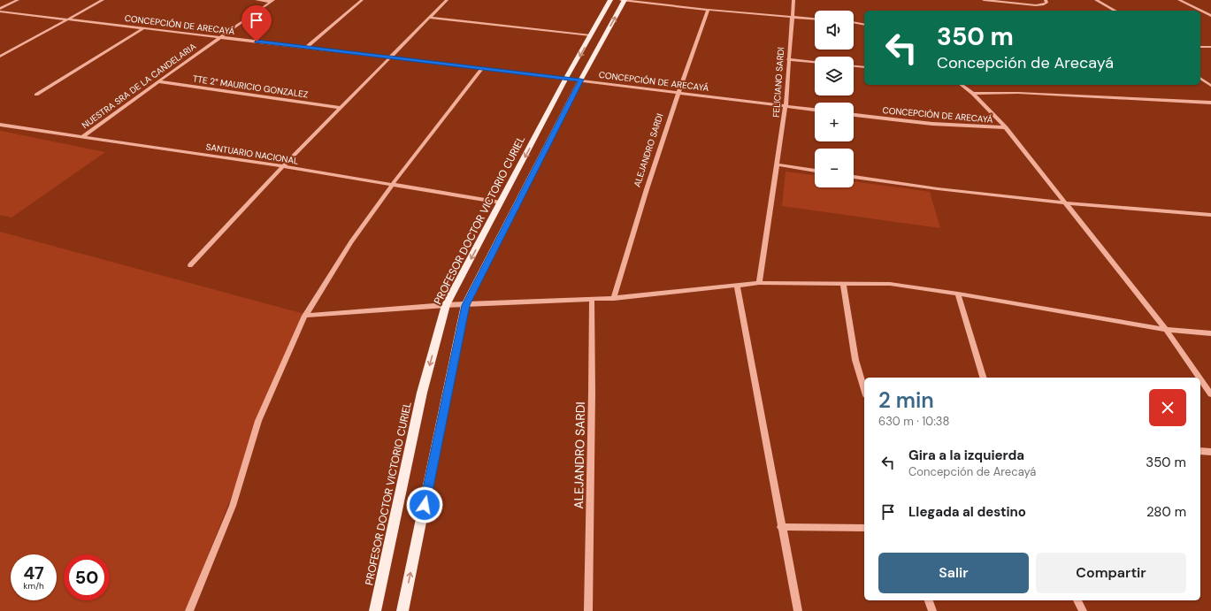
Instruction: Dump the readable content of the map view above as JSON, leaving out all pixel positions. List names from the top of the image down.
{
  "streets": {
    "main road": ["PROFESOR DOCTOR VICTORIO CURIEL"],
    "street": [
      "CONCEPCIÓN DE ARECAYÁ",
      "FELICIANO SARDI",
      "NUESTRA SRA DE LA CANDELARIA",
      "TTE 2° MAURICIO GONZALEZ",
      "ALEJANDRO SARDI",
      "SANTUARIO NACIONAL"
    ]
  },
  "crossings": [
    ["CONCEPCIÓN DE ARECAYÁ", "FELICIANO SARDI"],
    ["CONCEPCIÓN DE ARECAYÁ", "NUESTRA SRA DE LA CANDELARIA"],
    ["CONCEPCIÓN DE ARECAYÁ", "ALEJANDRO SARDI"],
    ["CONCEPCIÓN DE ARECAYÁ", "PROFESOR DOCTOR VICTORIO CURIEL"],
    ["NUESTRA SRA DE LA CANDELARIA", "TTE 2° MAURICIO GONZALEZ"],
    ["NUESTRA SRA DE LA CANDELARIA", "SANTUARIO NACIONAL"],
    ["SANTUARIO NACIONAL", "PROFESOR DOCTOR VICTORIO CURIEL"]
  ],
  "page": {
    "map_buttons": ["+", "−"],
    "turn": ["350 m", "Concepción de Arecayá"],
    "heading": ["2 min", "630 m · 10:38"],
    "list": [
      {
        "name": "Gira a la izquierda",
        "note": "Concepción de Arecayá",
        "value": "350 m"
      },
      {
        "name": "Llegada al destino",
        "value": "280 m"
      }
    ],
    "buttons": ["Salir", "Compartir"],
    "speed": "47 km/h",
    "limit": "50"
  }
}
